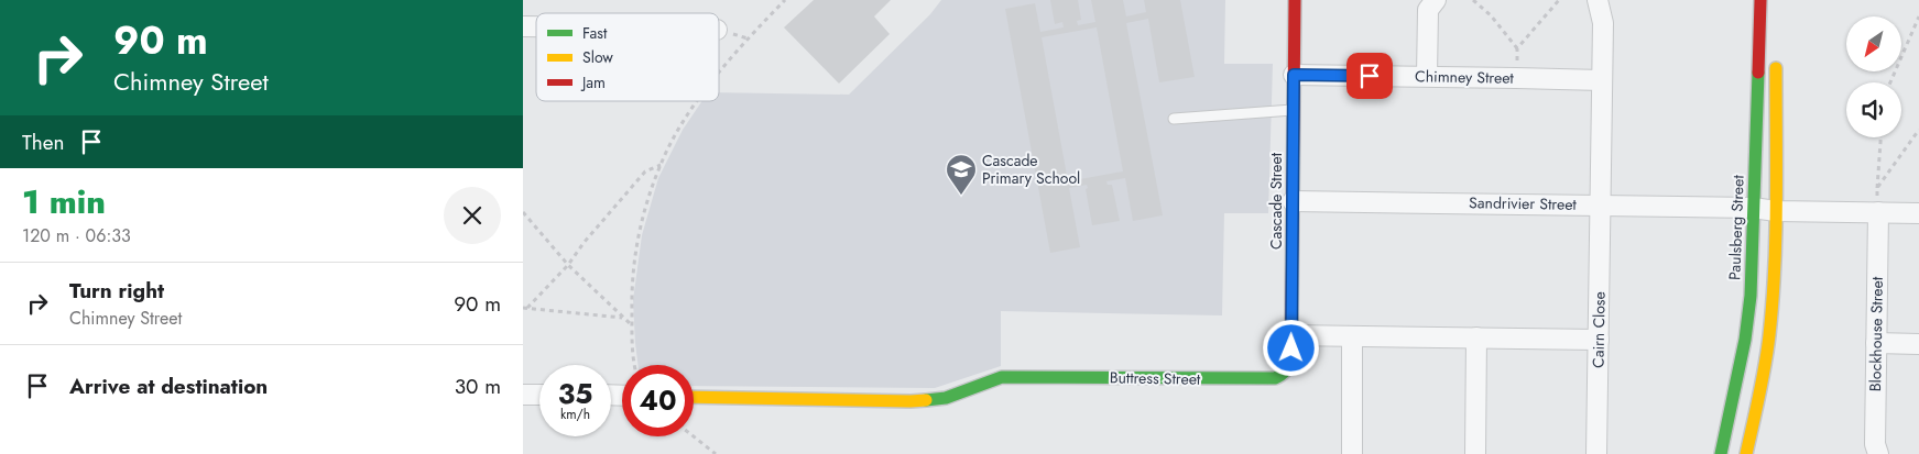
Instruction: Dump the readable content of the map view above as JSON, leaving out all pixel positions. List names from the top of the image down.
{
  "streets": {
    "street": [
      "Chimney Street",
      "Cascade Street",
      "Sandrivier Street",
      "Paulsberg Street",
      "Cairn Close",
      "Blockhouse Street",
      "Buttress Street"
    ]
  },
  "crossings": [
    ["Chimney Street", "Cascade Street"],
    ["Chimney Street", "Cairn Close"],
    ["Cascade Street", "Sandrivier Street"],
    ["Cascade Street", "Buttress Street"],
    ["Sandrivier Street", "Paulsberg Street"],
    ["Sandrivier Street", "Cairn Close"],
    ["Sandrivier Street", "Blockhouse Street"]
  ],
  "places": {
    "school or university": ["Cascade Primary School"]
  },
  "legend": ["Fast", "Slow", "Jam"],
  "north": "bottom left",
  "page": {
    "turn": ["90 m", "Chimney Street"],
    "then": "Then",
    "heading": ["1 min", "120 m · 06:33"],
    "list": [
      {
        "name": "Turn right",
        "note": "Chimney Street",
        "value": "90 m"
      },
      {
        "name": "Arrive at destination",
        "value": "30 m"
      }
    ],
    "speed": "35 km/h",
    "limit": "40"
  }
}
